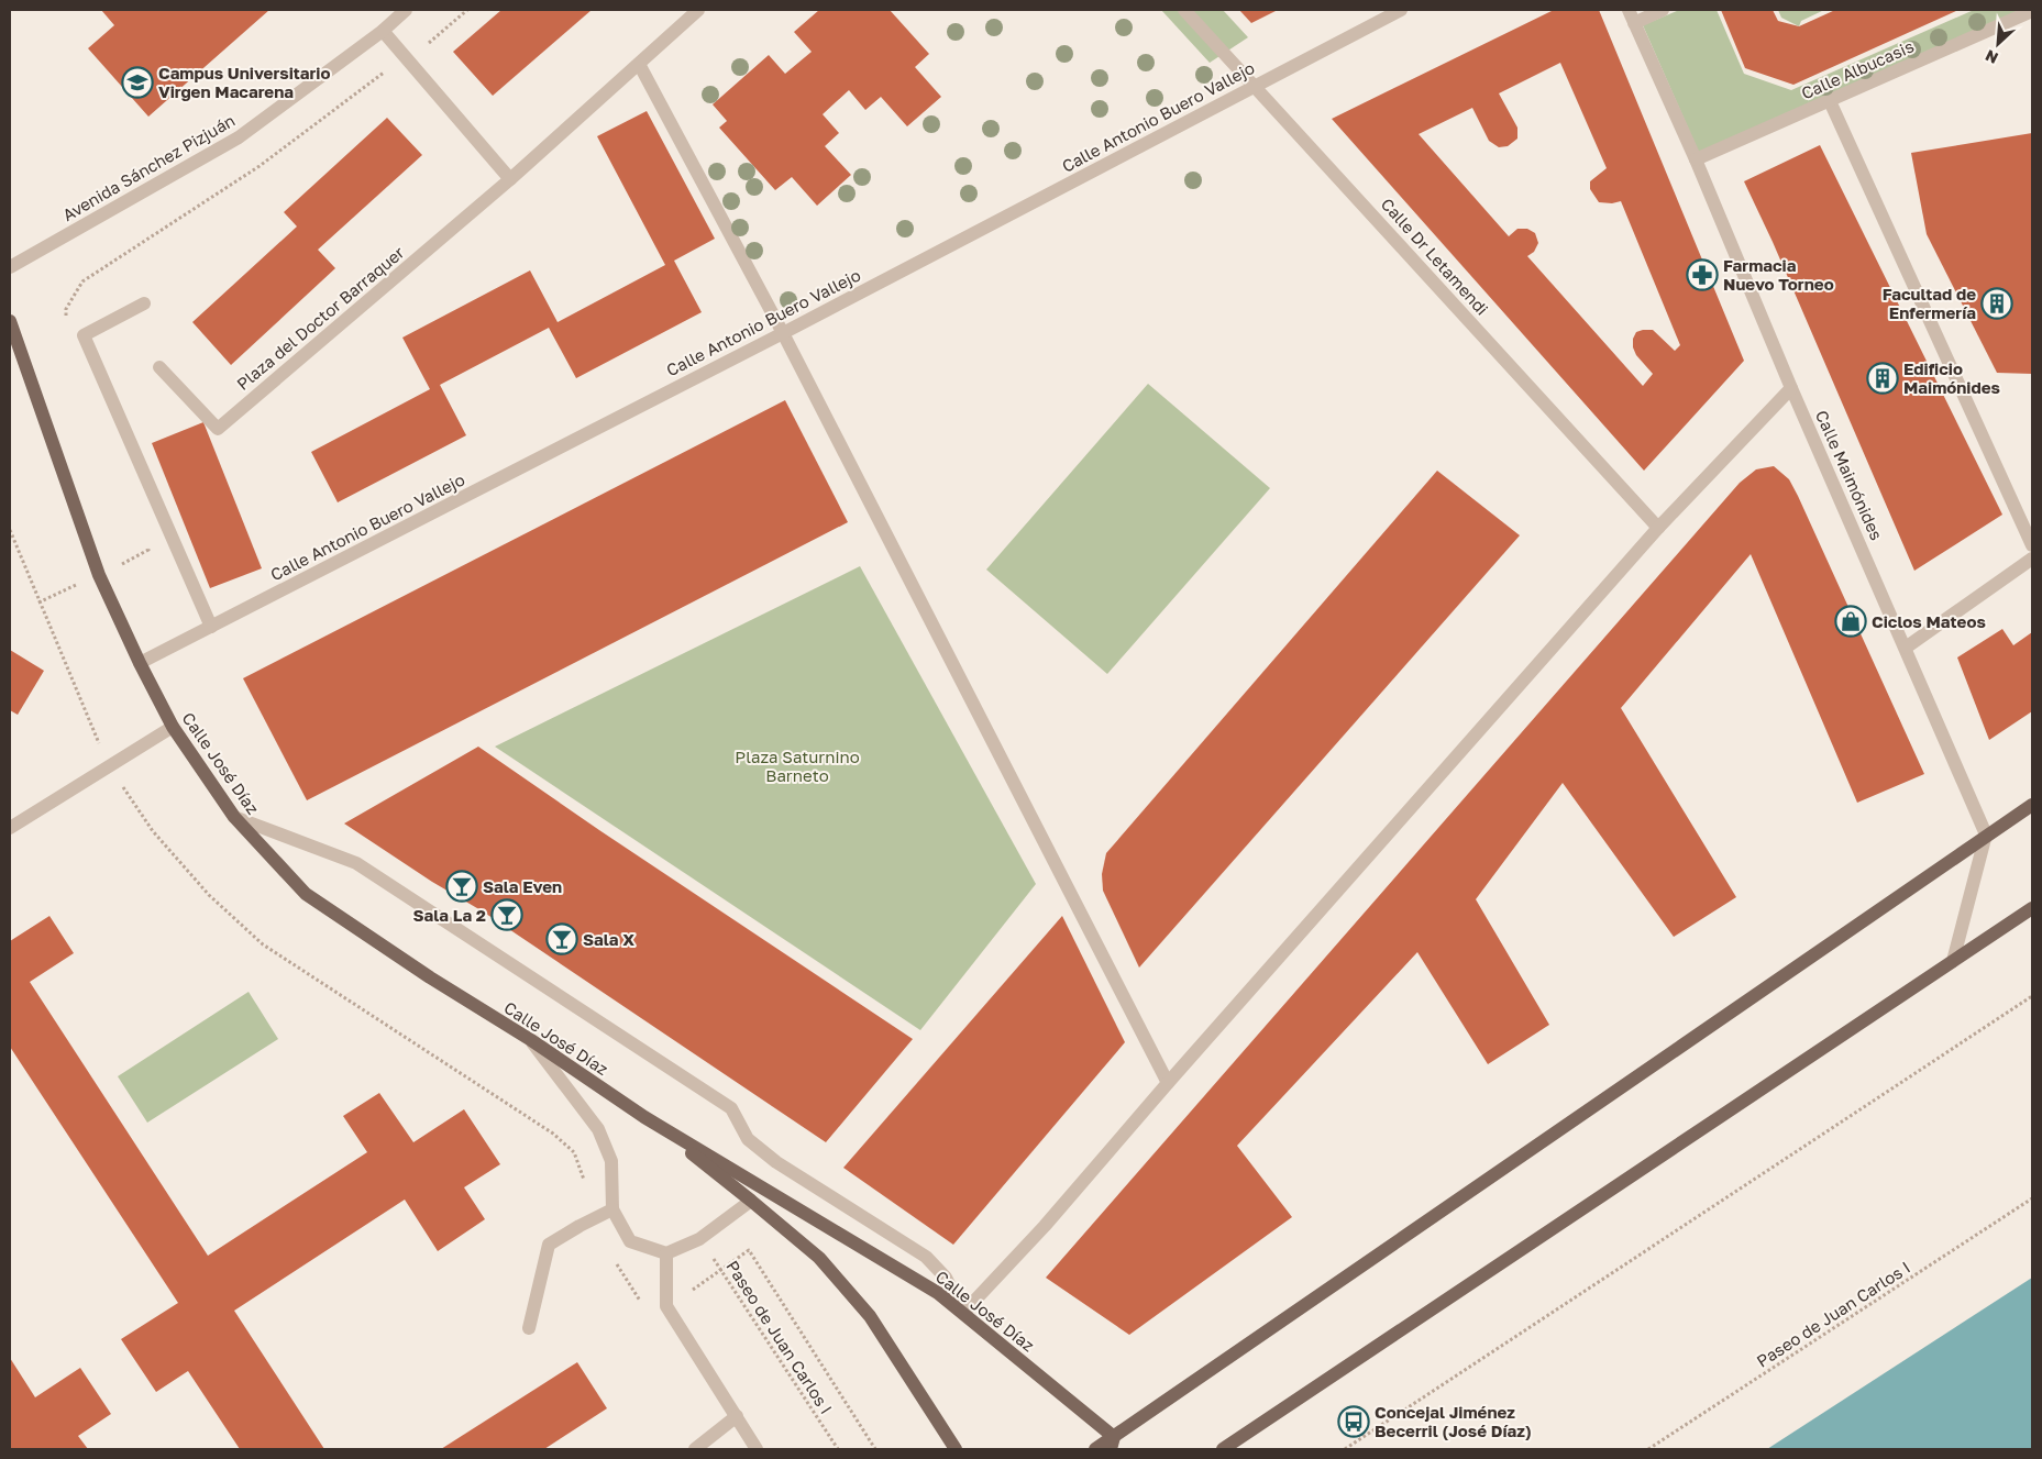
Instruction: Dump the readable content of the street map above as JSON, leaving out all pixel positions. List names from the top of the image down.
{
  "streets": {
    "main road": ["Calle José Díaz"],
    "street": [
      "Calle Albucasis",
      "Calle Antonio Buero Vallejo",
      "Avenida Sánchez Pizjuán",
      "Calle Dr Letamendi",
      "Plaza del Doctor Barraquer",
      "Calle Maimónides"
    ],
    "path": ["Paseo de Juan Carlos I"]
  },
  "crossings": [
    ["Calle Albucasis", "Calle Maimónides"],
    ["Calle Antonio Buero Vallejo", "Calle Dr Letamendi"],
    ["Calle Antonio Buero Vallejo", "Calle José Díaz"]
  ],
  "parks": ["Plaza Saturnino Barneto"],
  "places": {
    "school or university": ["Campus Universitario Virgen Macarena"],
    "pharmacy": ["Farmacia Nuevo Torneo"],
    "building": ["Facultad de Enfermería", "Edificio Maimónides"],
    "shop": ["Ciclos Mateos"],
    "bar": ["Sala Even", "Sala La 2", "Sala X"],
    "bus stop": ["Concejal Jiménez Becerril (José Díaz)"]
  },
  "north": "bottom left"
}
